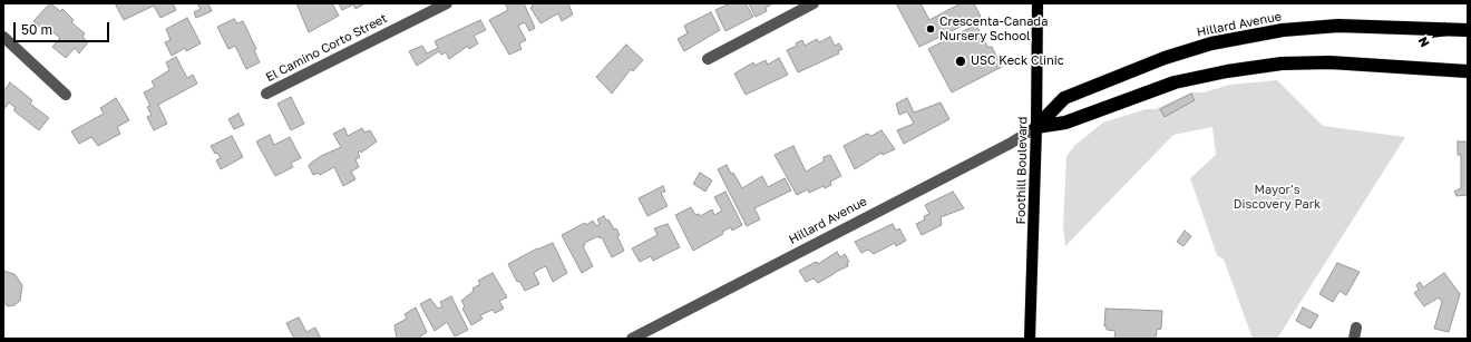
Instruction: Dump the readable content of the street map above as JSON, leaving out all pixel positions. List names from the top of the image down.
{
  "streets": {
    "highway": ["Hillard Avenue"],
    "main road": ["Foothill Boulevard"],
    "street": ["El Camino Corto Street"]
  },
  "crossings": [
    ["Hillard Avenue", "Foothill Boulevard"]
  ],
  "parks": ["Mayor's Discovery Park"],
  "places": ["Crescenta-Canada Nursery School", "USC Keck Clinic"],
  "scale_bar": "50 m",
  "north": "bottom left"
}
